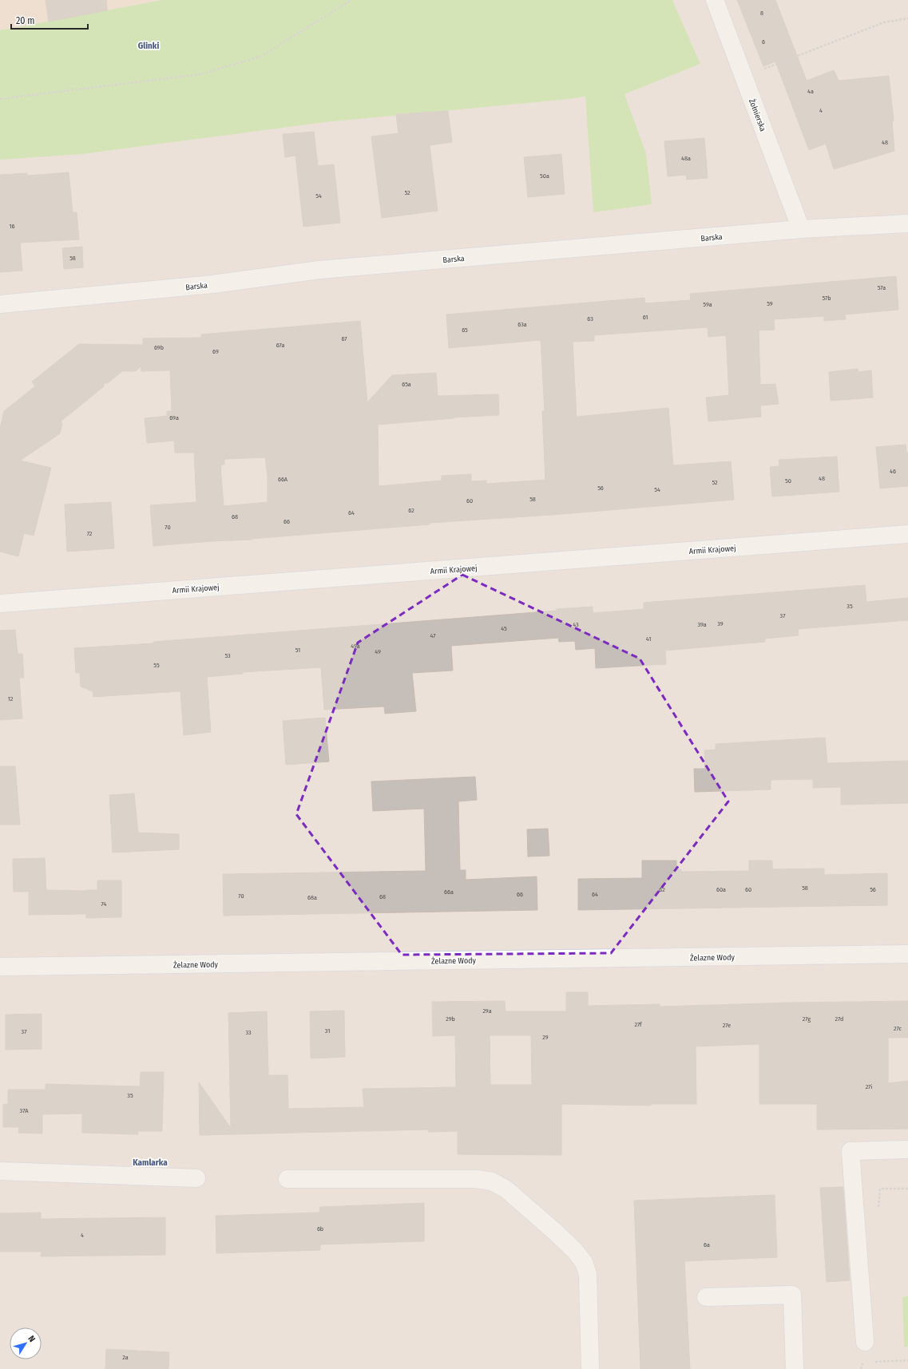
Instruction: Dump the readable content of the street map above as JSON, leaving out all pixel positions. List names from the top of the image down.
{
  "streets": {
    "street": [
      "Żołnierska",
      "Barska",
      "Armii Krajowej",
      "Żelazne Wody"
    ]
  },
  "crossings": [
    ["Żołnierska", "Barska"]
  ],
  "districts": ["Glinki", "Kamlarka"],
  "house_numbers": [
    "8",
    "6",
    "4a",
    "4",
    "48",
    "48a",
    "50a",
    "52",
    "54",
    "16",
    "58",
    "57a",
    "57b",
    "59",
    "59a",
    "61",
    "63",
    "63a",
    "65",
    "67",
    "67a",
    "69b",
    "69",
    "65a",
    "69a",
    "46",
    "48",
    "66A",
    "50",
    "52",
    "56",
    "54",
    "58",
    "60",
    "62",
    "64",
    "68",
    "66",
    "70",
    "72",
    "35",
    "37",
    "39",
    "43",
    "39a",
    "45",
    "47",
    "41",
    "49a",
    "51",
    "49",
    "53",
    "55",
    "12",
    "58",
    "62",
    "60a",
    "60",
    "56",
    "66a",
    "66",
    "64",
    "70",
    "68",
    "68a",
    "74",
    "29a",
    "29b",
    "27g",
    "27d",
    "27f",
    "27e",
    "27c",
    "31",
    "37",
    "33",
    "29",
    "27i",
    "35",
    "37A",
    "6b",
    "4",
    "6a",
    "2a"
  ],
  "scale_bar": "20 m",
  "north": "top right"
}
